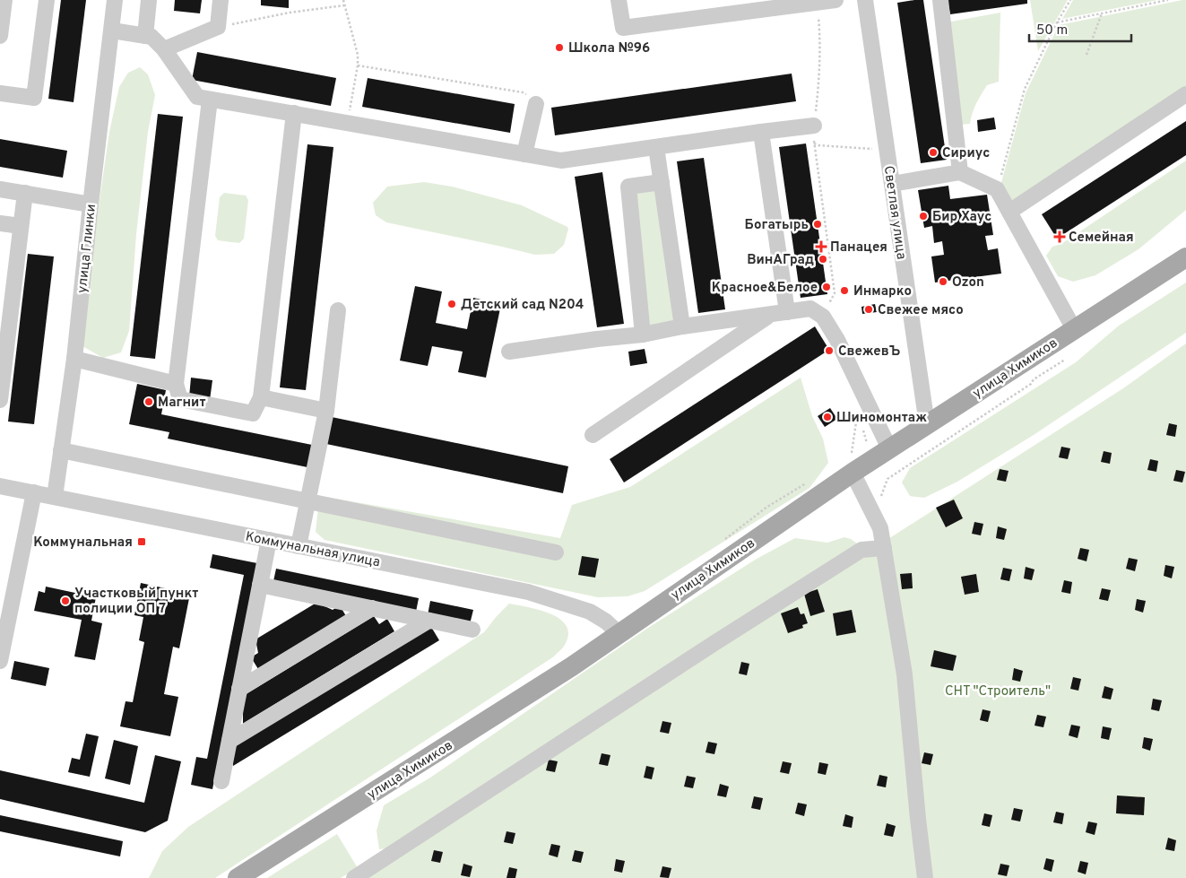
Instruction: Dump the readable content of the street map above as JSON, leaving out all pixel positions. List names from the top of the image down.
{
  "streets": {
    "main road": ["улица Химиков"],
    "street": ["Светлая улица", "улица Глинки", "Коммунальная улица"]
  },
  "crossings": [
    ["Светлая улица", "улица Химиков"],
    ["улица Глинки", "Коммунальная улица"],
    ["улица Химиков", "Коммунальная улица"]
  ],
  "parks": ["СНТ \"Строитель\""],
  "places": {
    "other": [
      "Школа №96",
      "Сириус",
      "Бир Хаус",
      "Богатырь",
      "ВинАГрад",
      "Ozon",
      "Красное&Белое",
      "Инмарко",
      "Детский сад N204",
      "Свежее мясо",
      "СвежевЪ",
      "Магнит",
      "Шиномонтаж",
      "Участковый пункт полиции ОП 7"
    ],
    "health": ["Семейная", "Панацея"],
    "transit": ["Коммунальная"]
  },
  "scale_bar": "50 m"
}
